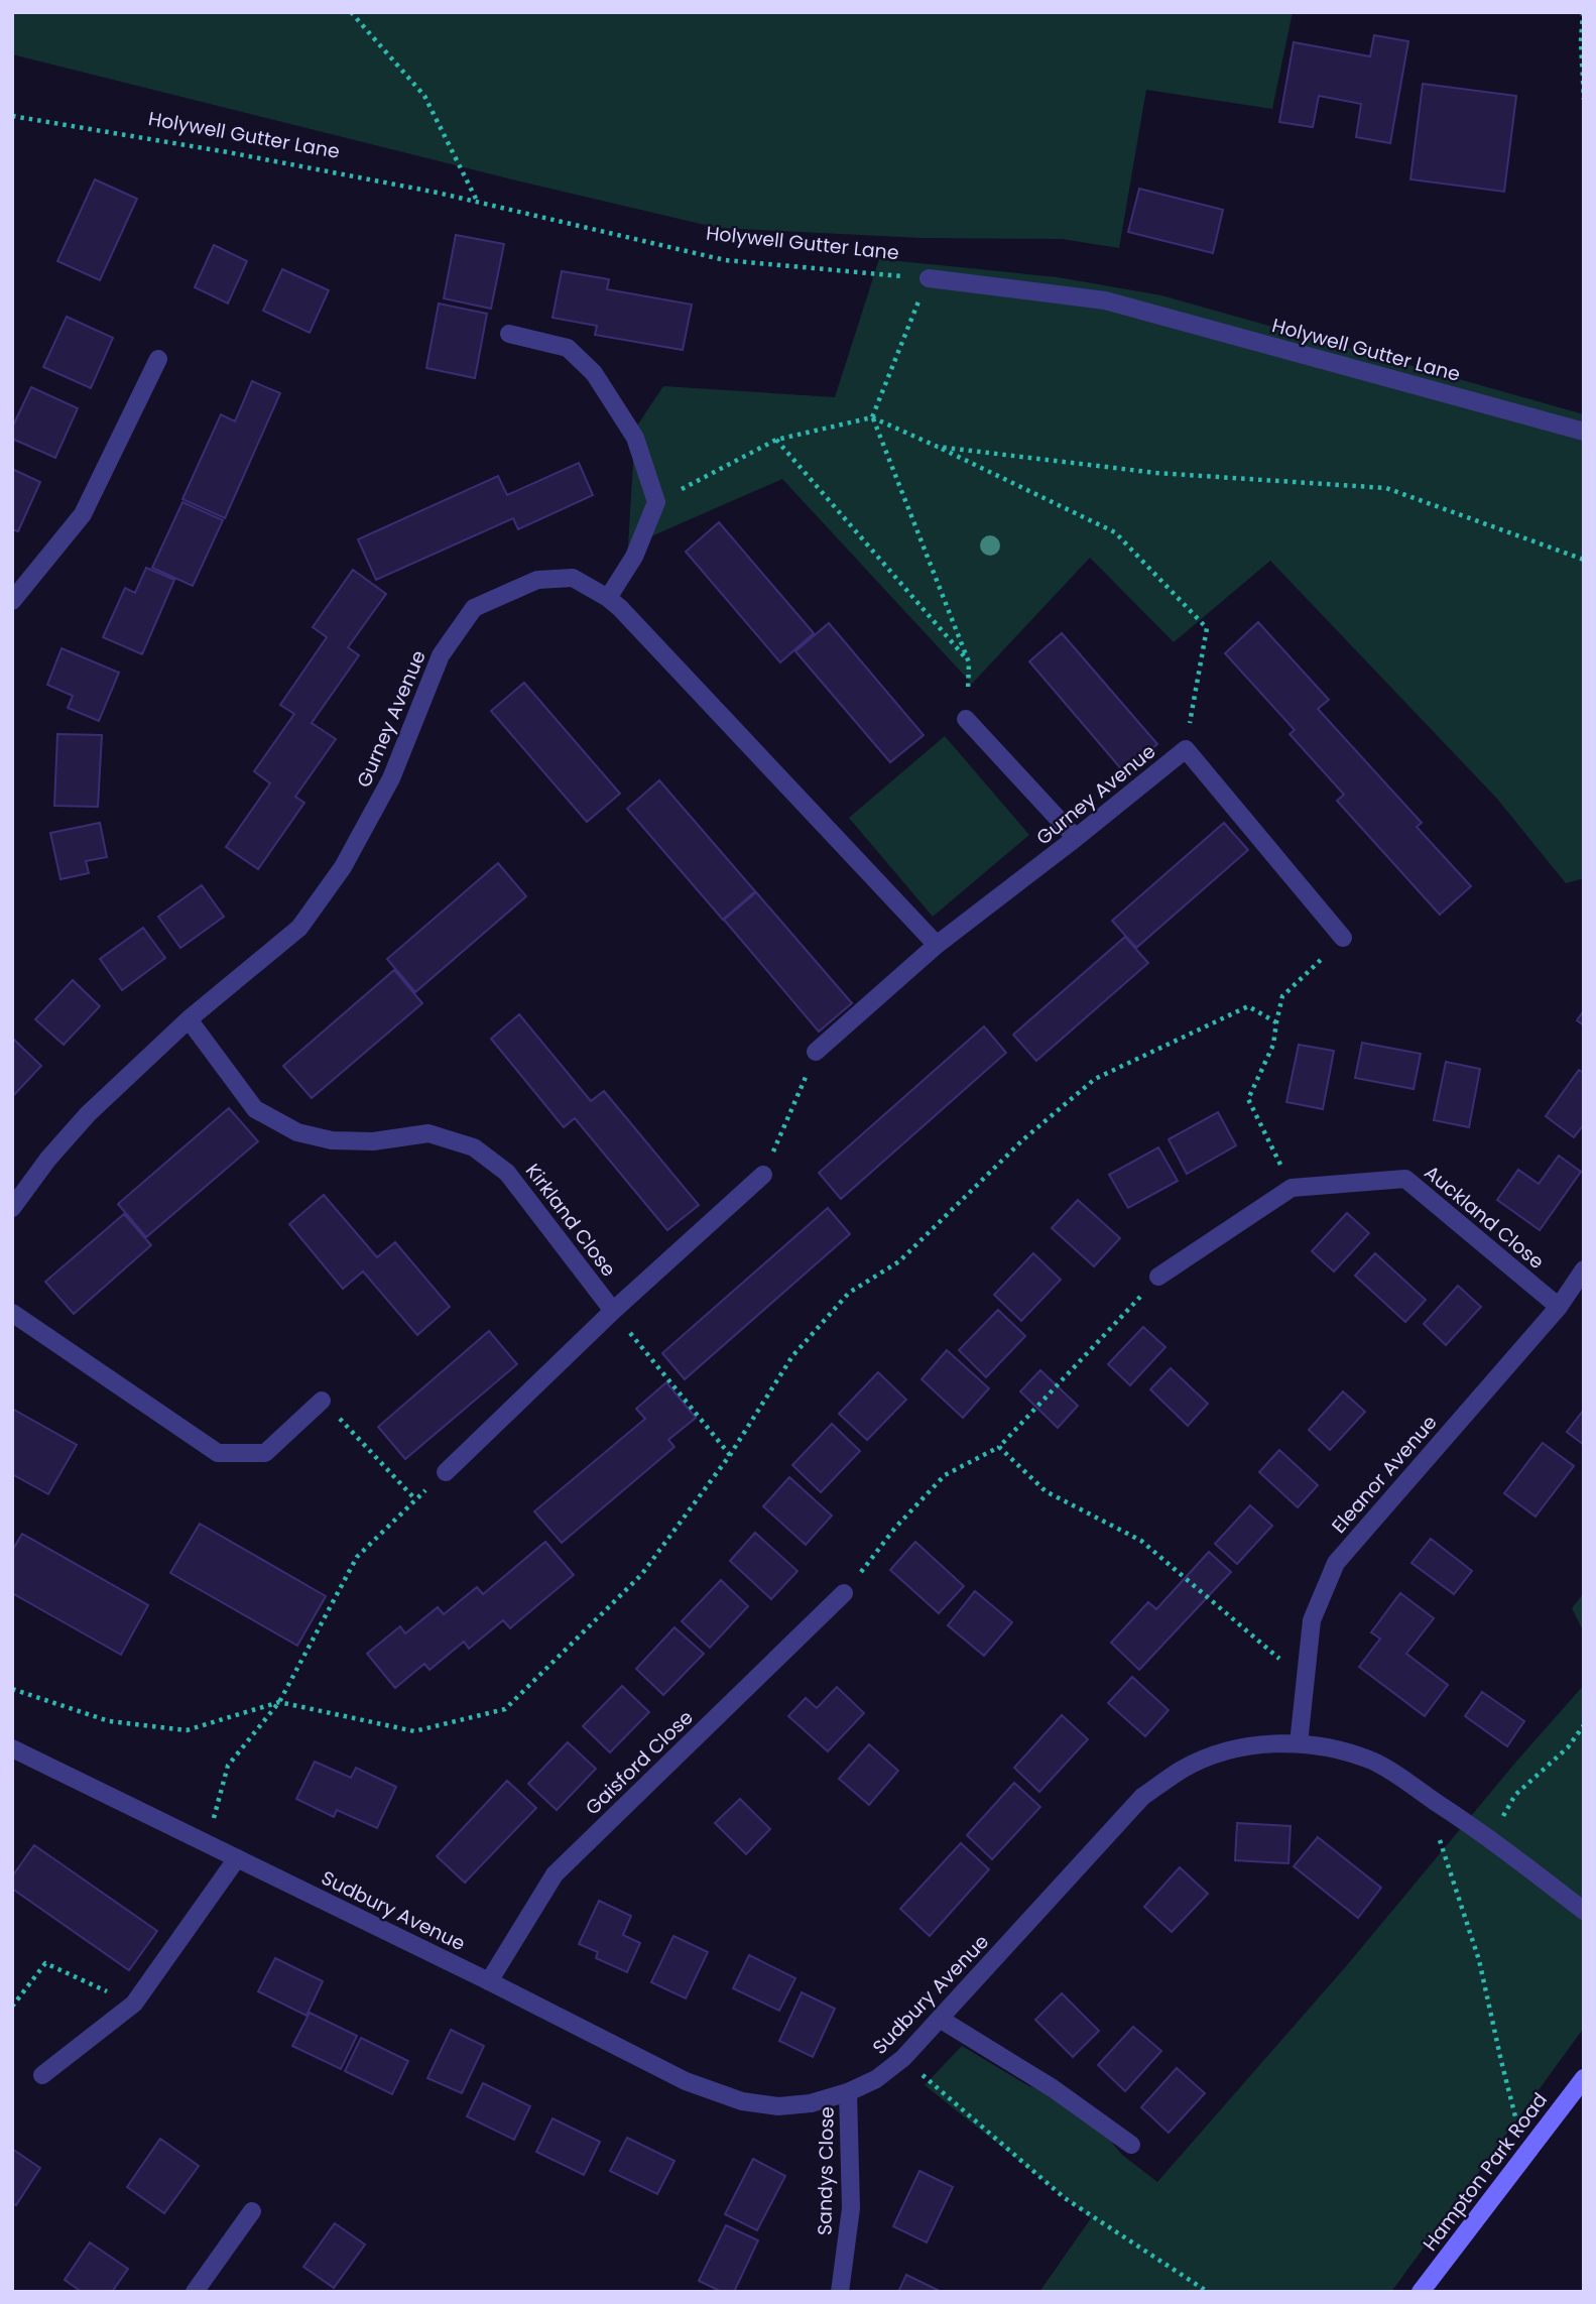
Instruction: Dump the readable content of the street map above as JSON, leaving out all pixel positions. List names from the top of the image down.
{
  "streets": {
    "main road": ["Hampton Park Road"],
    "street": [
      "Holywell Gutter Lane",
      "Gurney Avenue",
      "Auckland Close",
      "Kirkland Close",
      "Eleanor Avenue",
      "Gaisford Close",
      "Sudbury Avenue",
      "Sandys Close"
    ]
  },
  "crossings": [
    ["Gurney Avenue", "Kirkland Close"],
    ["Auckland Close", "Eleanor Avenue"],
    ["Eleanor Avenue", "Sudbury Avenue"],
    ["Gaisford Close", "Sudbury Avenue"],
    ["Sudbury Avenue", "Sandys Close"]
  ]
}
